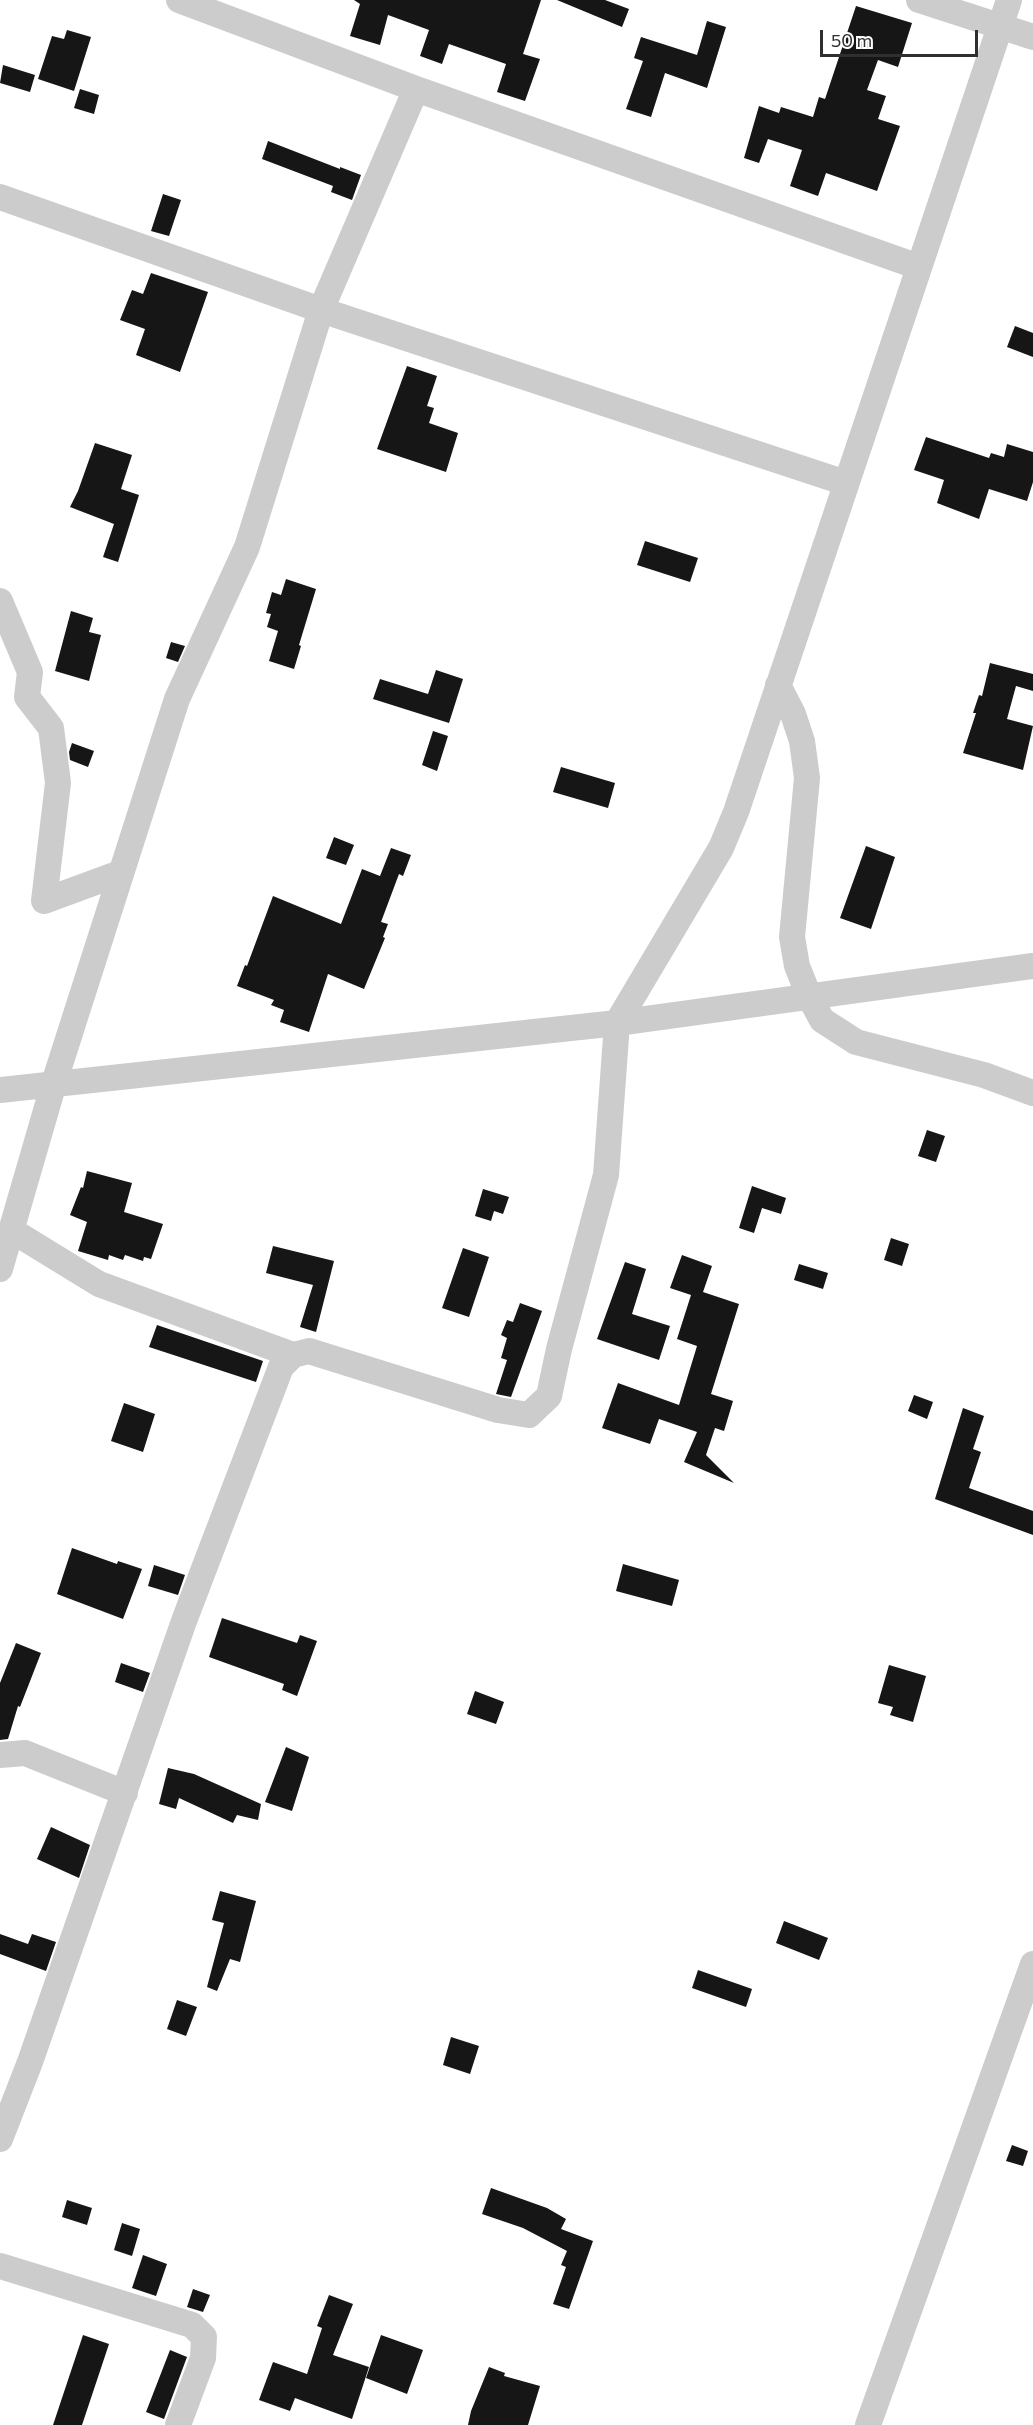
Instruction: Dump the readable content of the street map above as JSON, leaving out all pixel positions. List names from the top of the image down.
{
  "scale_bar": "50 m"
}
